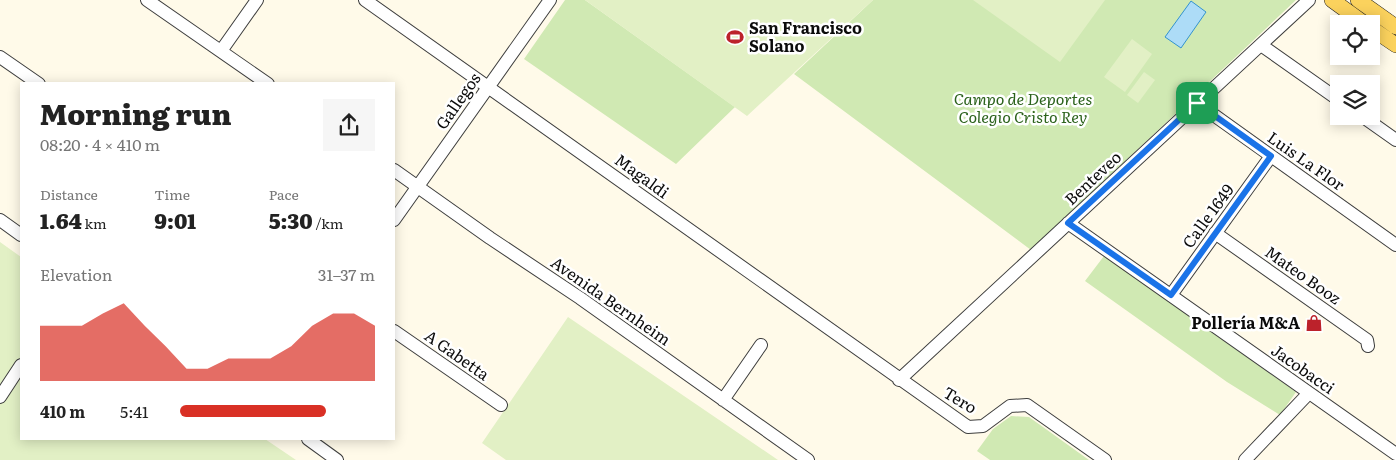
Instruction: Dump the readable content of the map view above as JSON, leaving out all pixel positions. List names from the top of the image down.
{
  "streets": {
    "street": [
      "Gallegos",
      "Luis La Flor",
      "Magaldi",
      "Benteveo",
      "Calle 1649",
      "Mateo Booz",
      "Avenida Bernheim",
      "A Gabetta",
      "Jacobacci",
      "Tero"
    ]
  },
  "crossings": [
    ["Gallegos", "Magaldi"],
    ["Gallegos", "Avenida Bernheim"],
    ["Luis La Flor", "Benteveo"],
    ["Luis La Flor", "Calle 1649"],
    ["Magaldi", "Benteveo"],
    ["Magaldi", "Tero"],
    ["Benteveo", "Jacobacci"],
    ["Benteveo", "Tero"],
    ["Calle 1649", "Mateo Booz"],
    ["Calle 1649", "Jacobacci"]
  ],
  "parks": ["Campo de Deportes Colegio Cristo Rey"],
  "places": {
    "sports": ["San Francisco Solano"],
    "shop": ["Pollería M&A"]
  },
  "page": {
    "heading": ["Morning run", "08:20 · 4 × 410 m"],
    "stats": [
      ["Distance", "1.64 km"],
      ["Time", "9:01"],
      ["Pace", "5:30 /km"]
    ],
    "chart": ["Elevation", "31–37 m"],
    "list": [
      {
        "name": "410 m",
        "note": "5:41"
      }
    ]
  }
}
